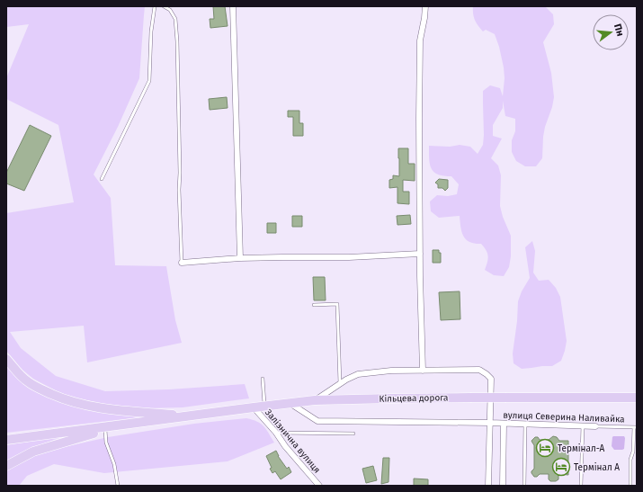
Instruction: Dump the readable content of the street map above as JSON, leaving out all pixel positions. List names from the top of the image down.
{
  "streets": {
    "highway": ["Кільцева дорога"],
    "street": ["вулиця Северина Наливайка", "Залізнична вулиця"]
  },
  "crossings": [
    ["Кільцева дорога", "вулиця Северина Наливайка"],
    ["Кільцева дорога", "Залізнична вулиця"]
  ],
  "places": {
    "hotel": ["Термінал-А", "Термінал А"]
  },
  "north": "right"
}
